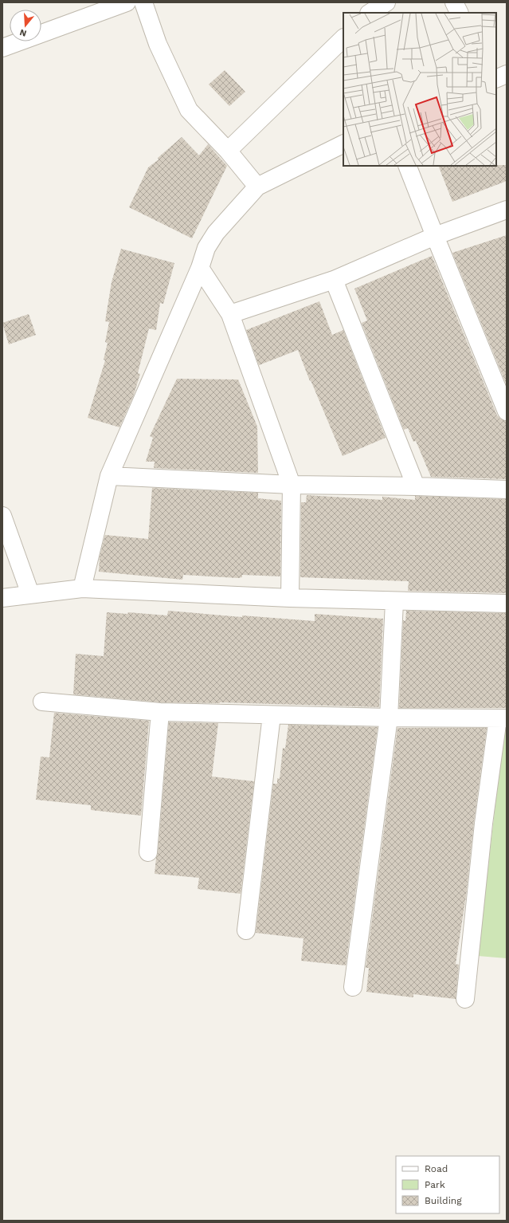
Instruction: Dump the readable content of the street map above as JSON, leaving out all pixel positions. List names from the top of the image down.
{
  "legend": ["Road", "Park", "Building"],
  "north": "bottom"
}
